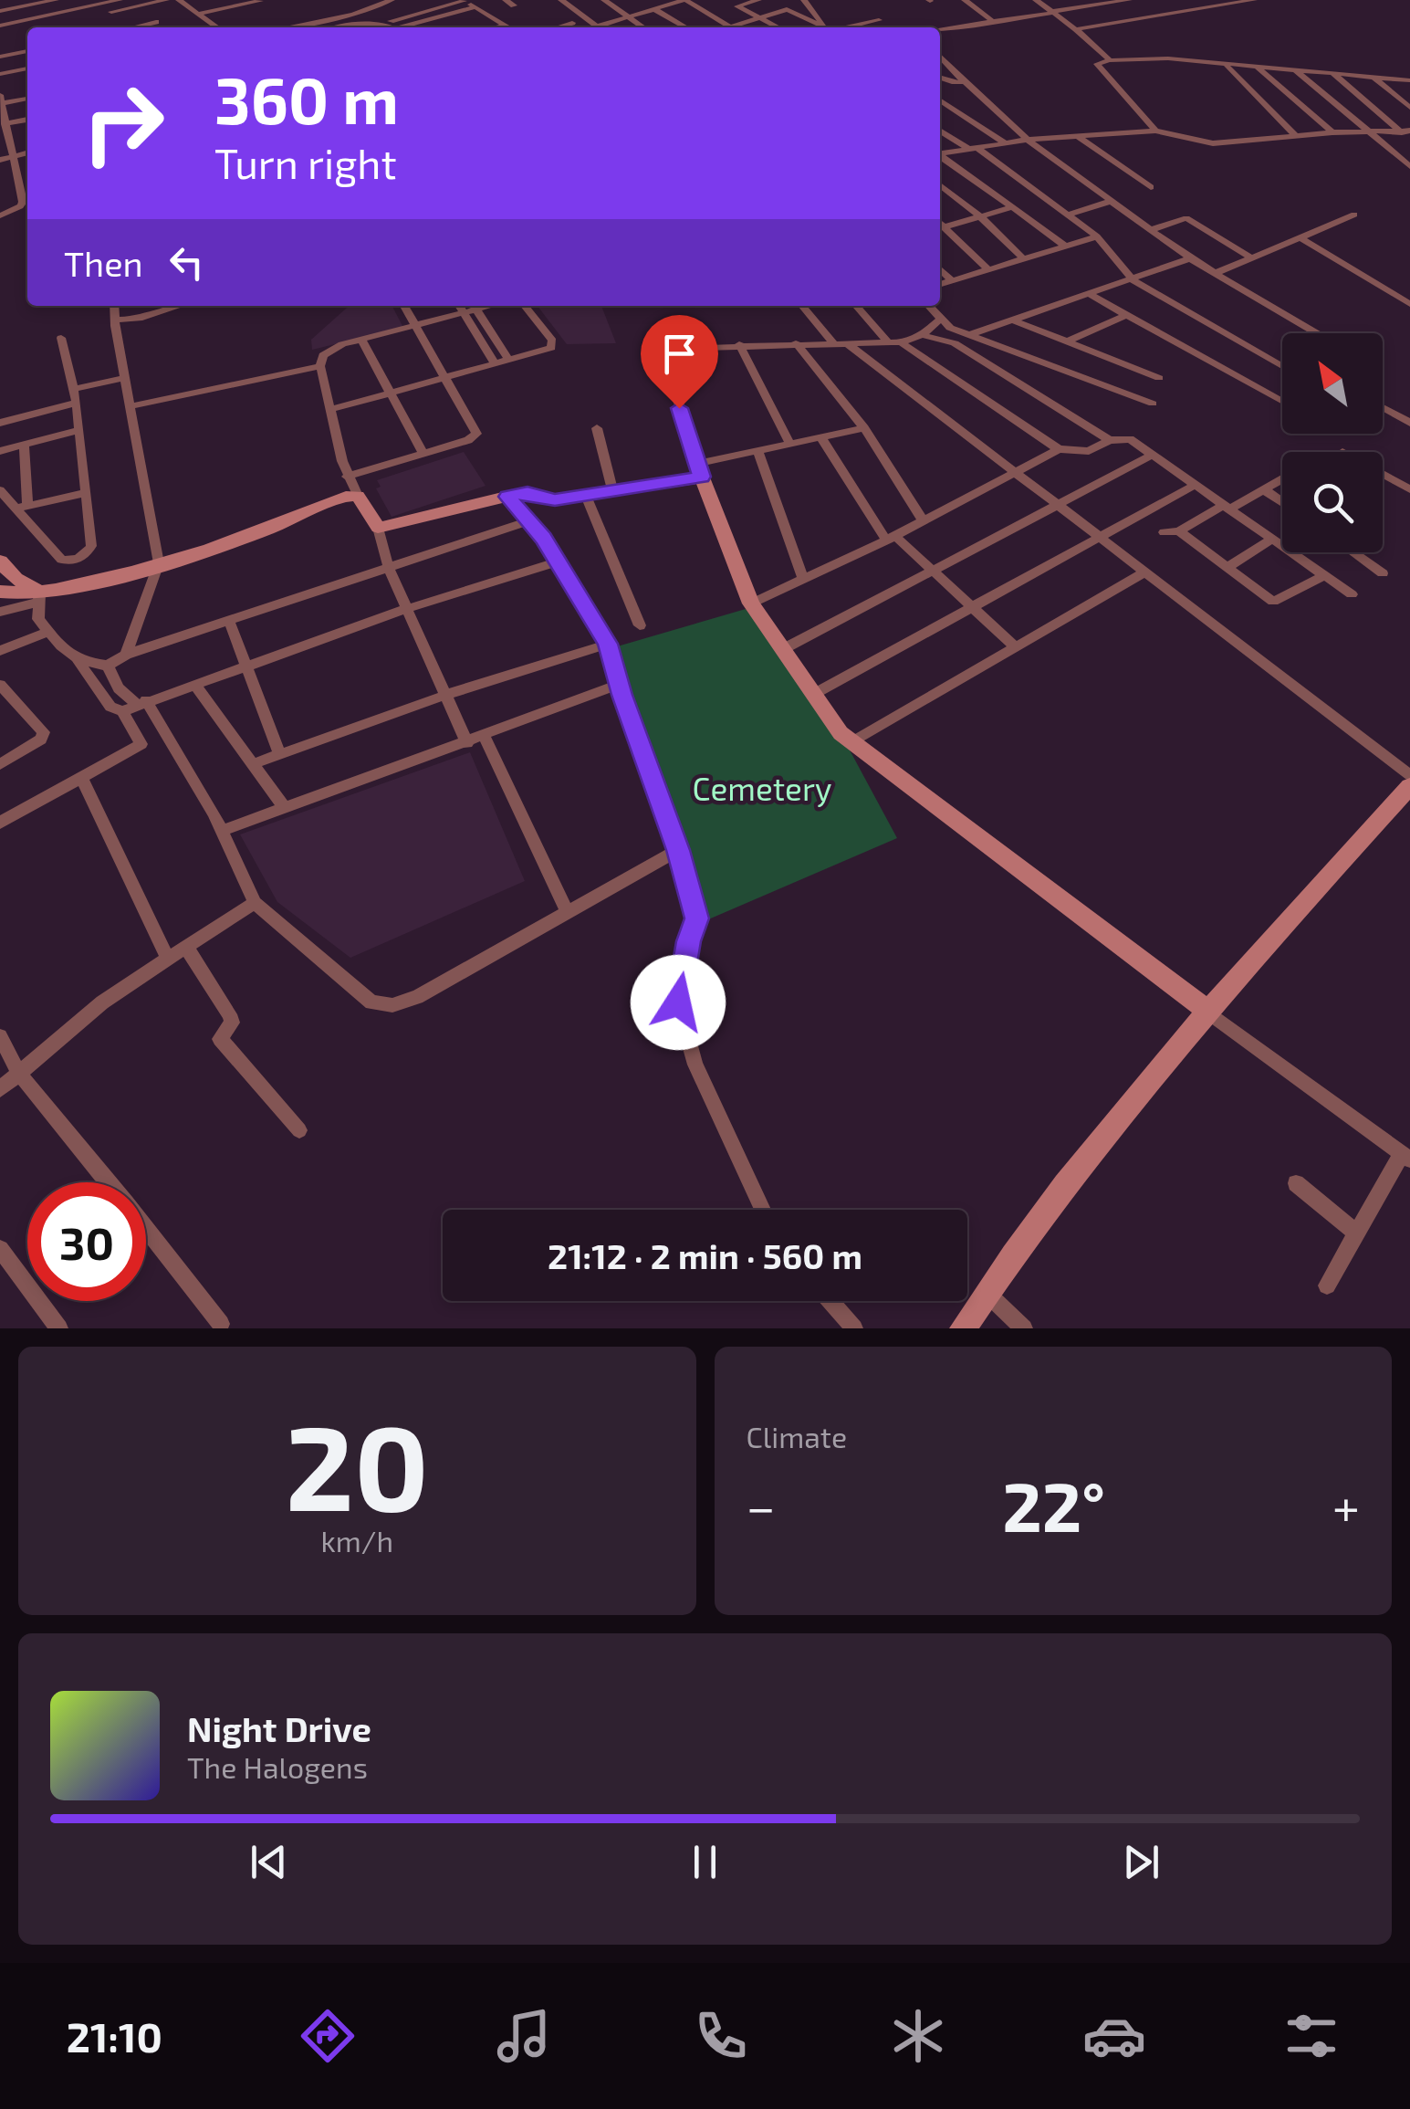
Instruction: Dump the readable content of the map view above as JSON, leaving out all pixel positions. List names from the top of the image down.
{
  "parks": ["Cemetery"],
  "north": "top left",
  "page": {
    "turn": ["360 m", "Turn right"],
    "then": "Then",
    "limit": "30",
    "trip": "21:12 · 2 min · 560 m",
    "tile": [
      ["20", "km/h"],
      "Climate"
    ],
    "heat": ["−", "22°", "+"],
    "song": ["Night Drive", "The Halogens"],
    "tabs": "21:10"
  }
}
